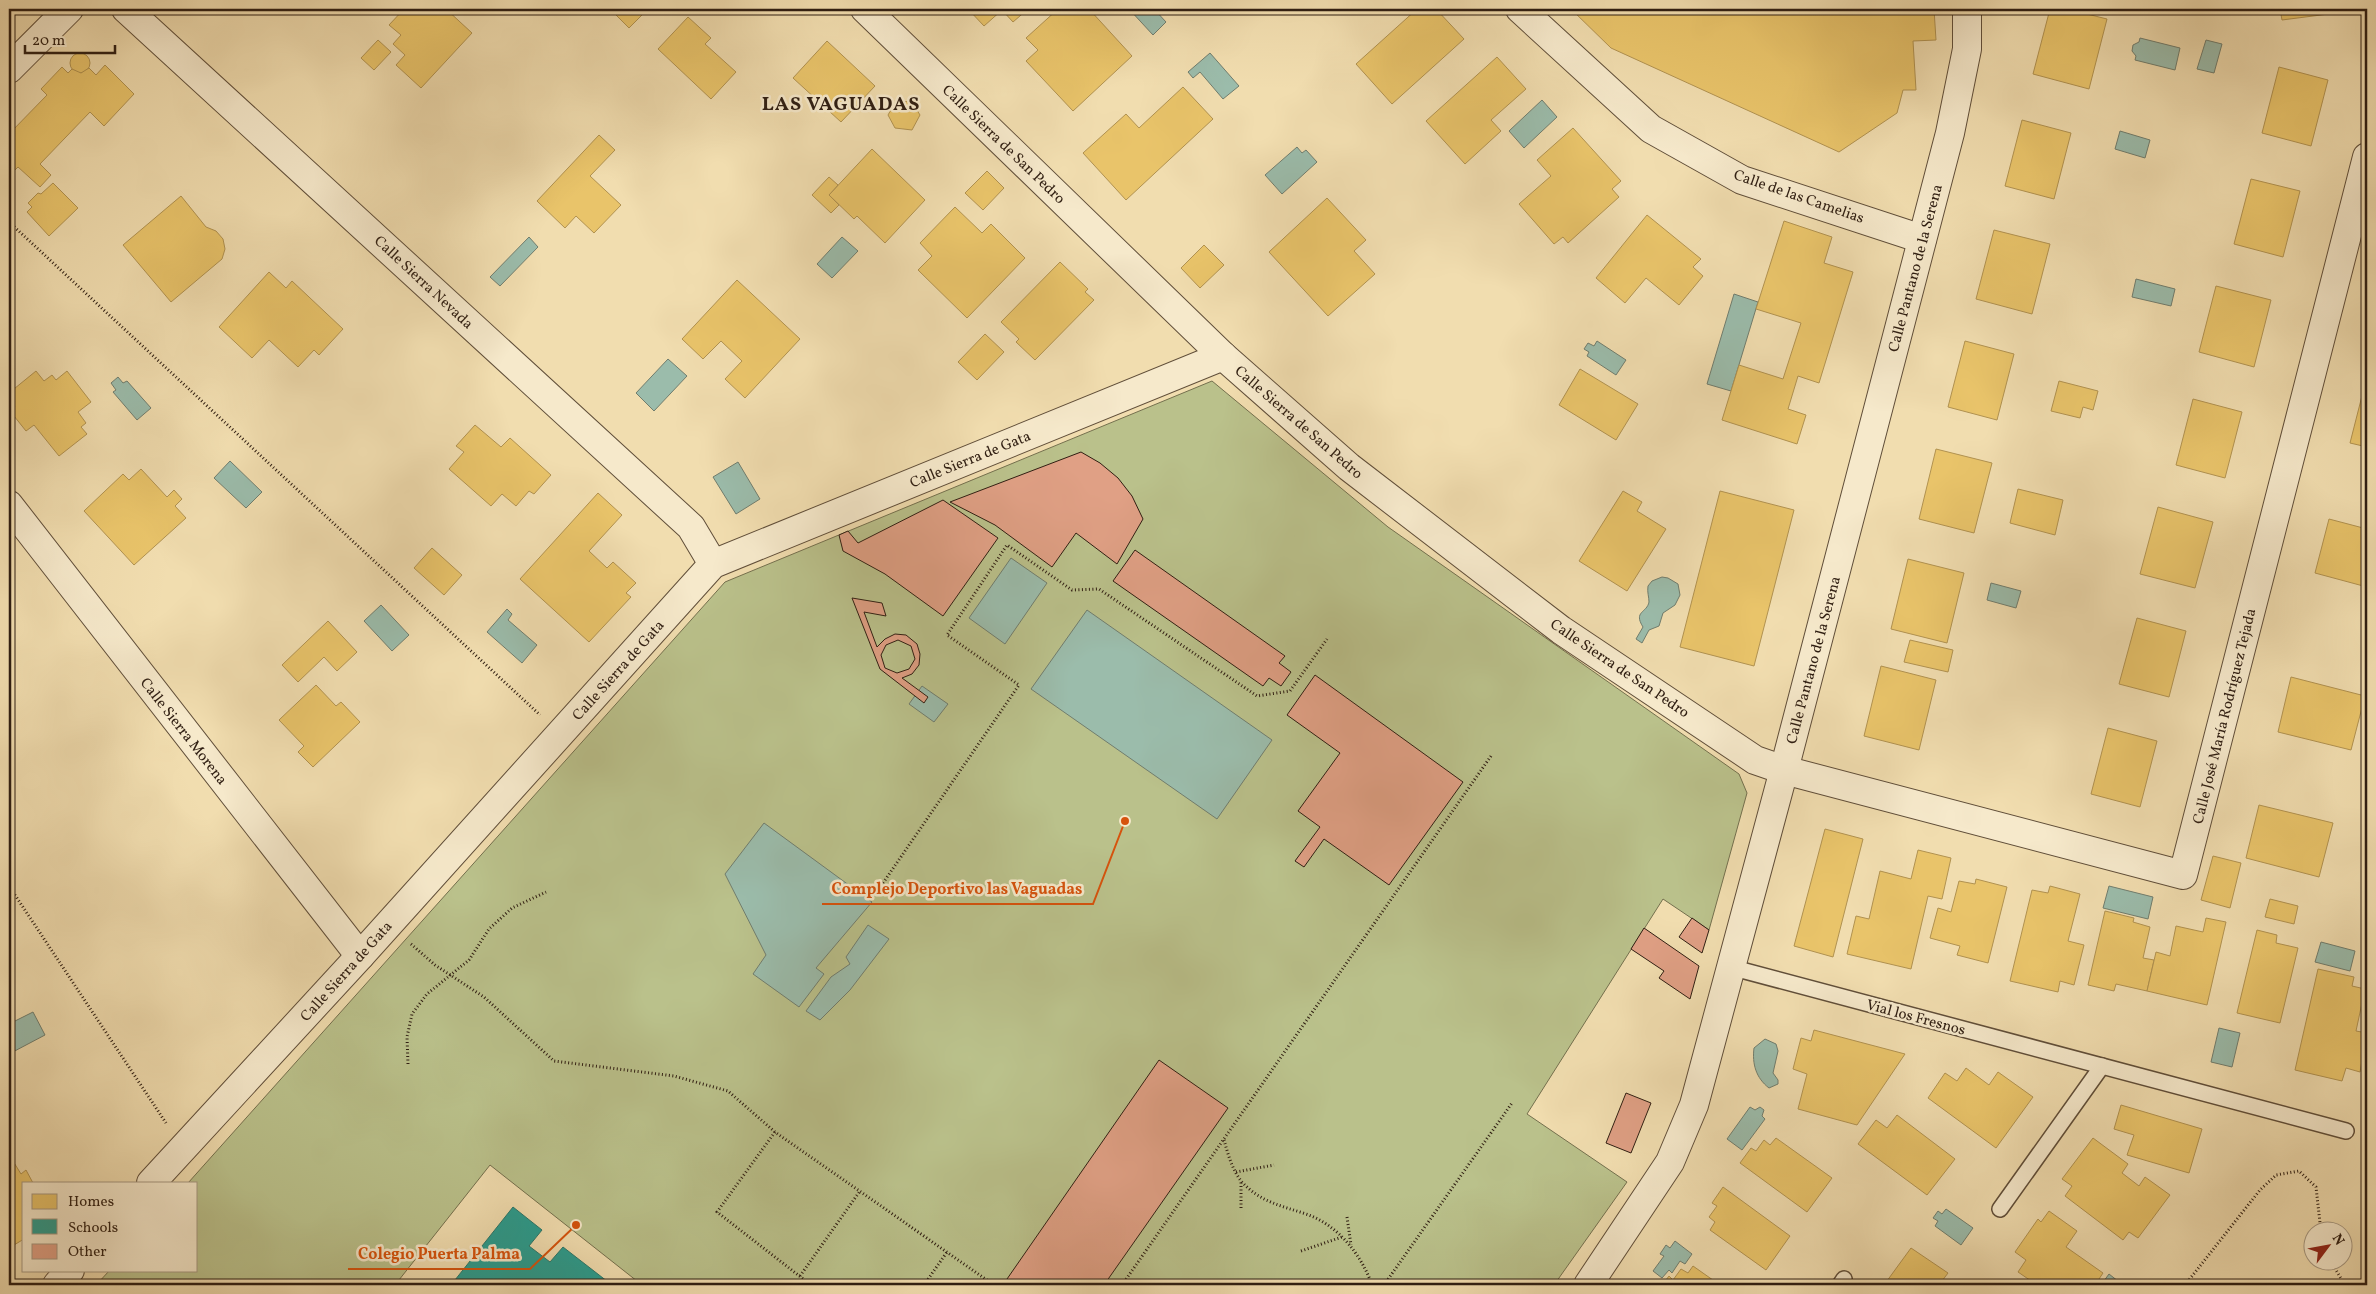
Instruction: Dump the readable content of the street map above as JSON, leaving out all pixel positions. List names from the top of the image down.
{
  "streets": {
    "street": [
      "Calle Sierra de San Pedro",
      "Calle de las Camelias",
      "Calle Pantano de la Serena",
      "Calle Sierra Nevada",
      "Calle Sierra de Gata",
      "Calle José María Rodríguez Tejada",
      "Calle Sierra Morena"
    ],
    "lane": ["Vial los Fresnos"]
  },
  "crossings": [
    ["Calle Sierra de San Pedro", "Calle Pantano de la Serena"],
    ["Calle Sierra de San Pedro", "Calle Sierra de Gata"],
    ["Calle Sierra de San Pedro", "Calle José María Rodríguez Tejada"],
    ["Calle de las Camelias", "Calle Pantano de la Serena"],
    ["Calle Pantano de la Serena", "Calle José María Rodríguez Tejada"],
    ["Calle Pantano de la Serena", "Vial los Fresnos"],
    ["Calle Sierra Nevada", "Calle Sierra de Gata"],
    ["Calle Sierra de Gata", "Calle Sierra Morena"]
  ],
  "districts": ["LAS VAGUADAS"],
  "places": ["Complejo Deportivo las Vaguadas", "Colegio Puerta Palma"],
  "legend": ["Homes", "Schools", "Other"],
  "scale_bar": "20 m",
  "north": "top right"
}
